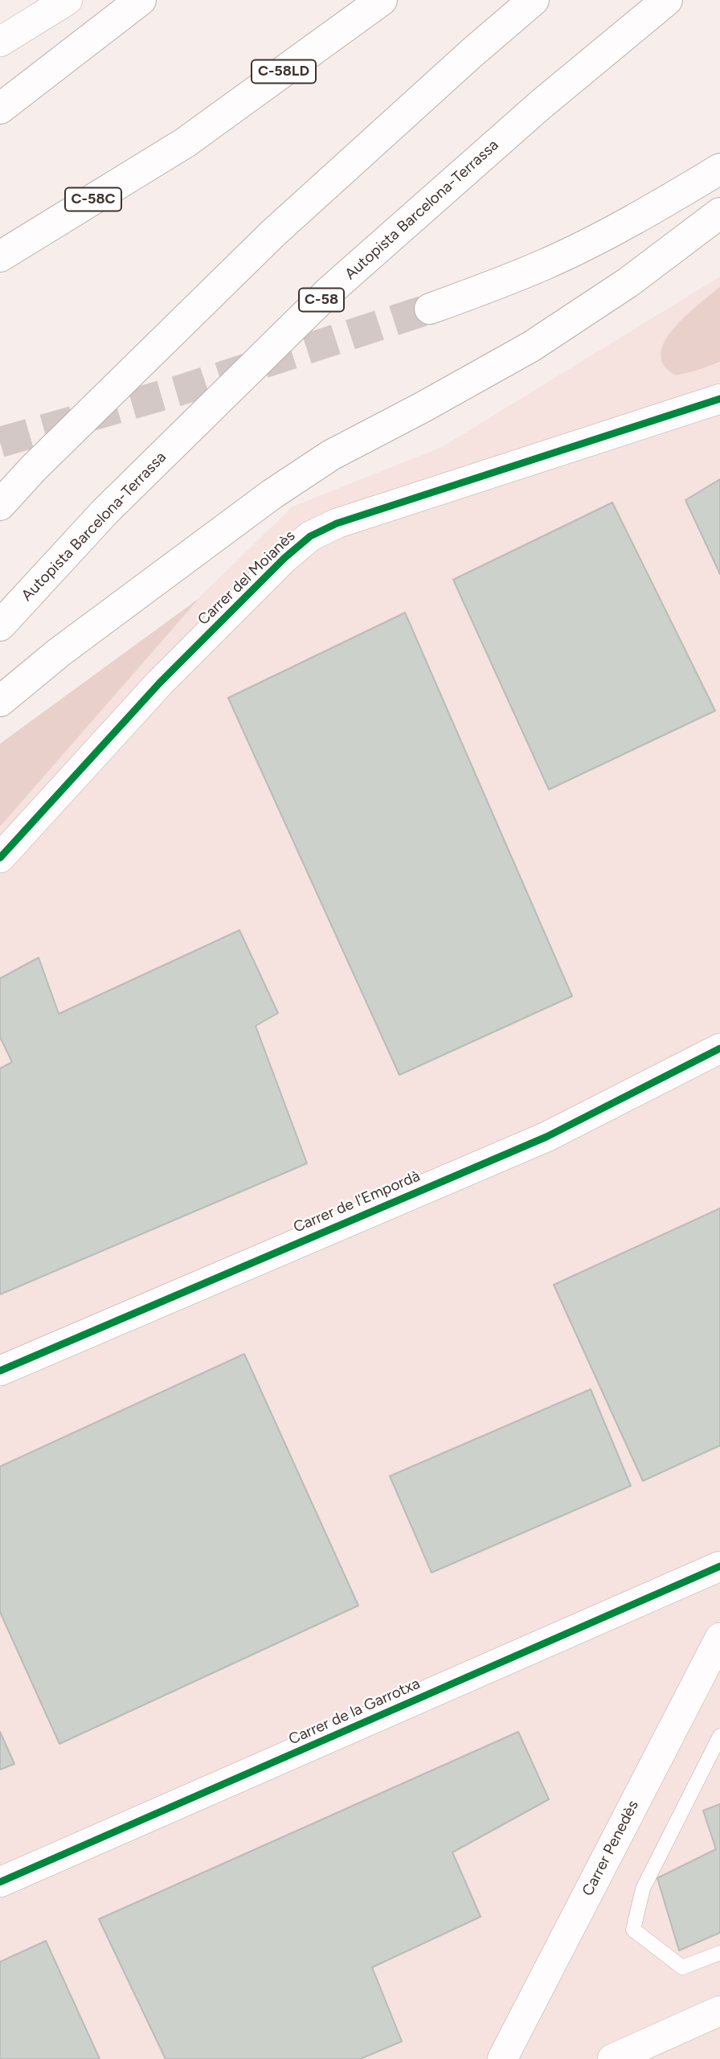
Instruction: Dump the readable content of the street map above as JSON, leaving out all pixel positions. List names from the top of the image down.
{
  "streets": {
    "highway": [
      "C-58LD",
      "C-58C",
      "Autopista Barcelona-Terrassa",
      "C-58"
    ],
    "street": [
      "Carrer del Moianès",
      "Carrer de l'Empordà",
      "Carrer de la Garrotxa",
      "Carrer Penedès"
    ]
  },
  "crossings": [
    ["C-58LD", "C-58C"]
  ]
}
